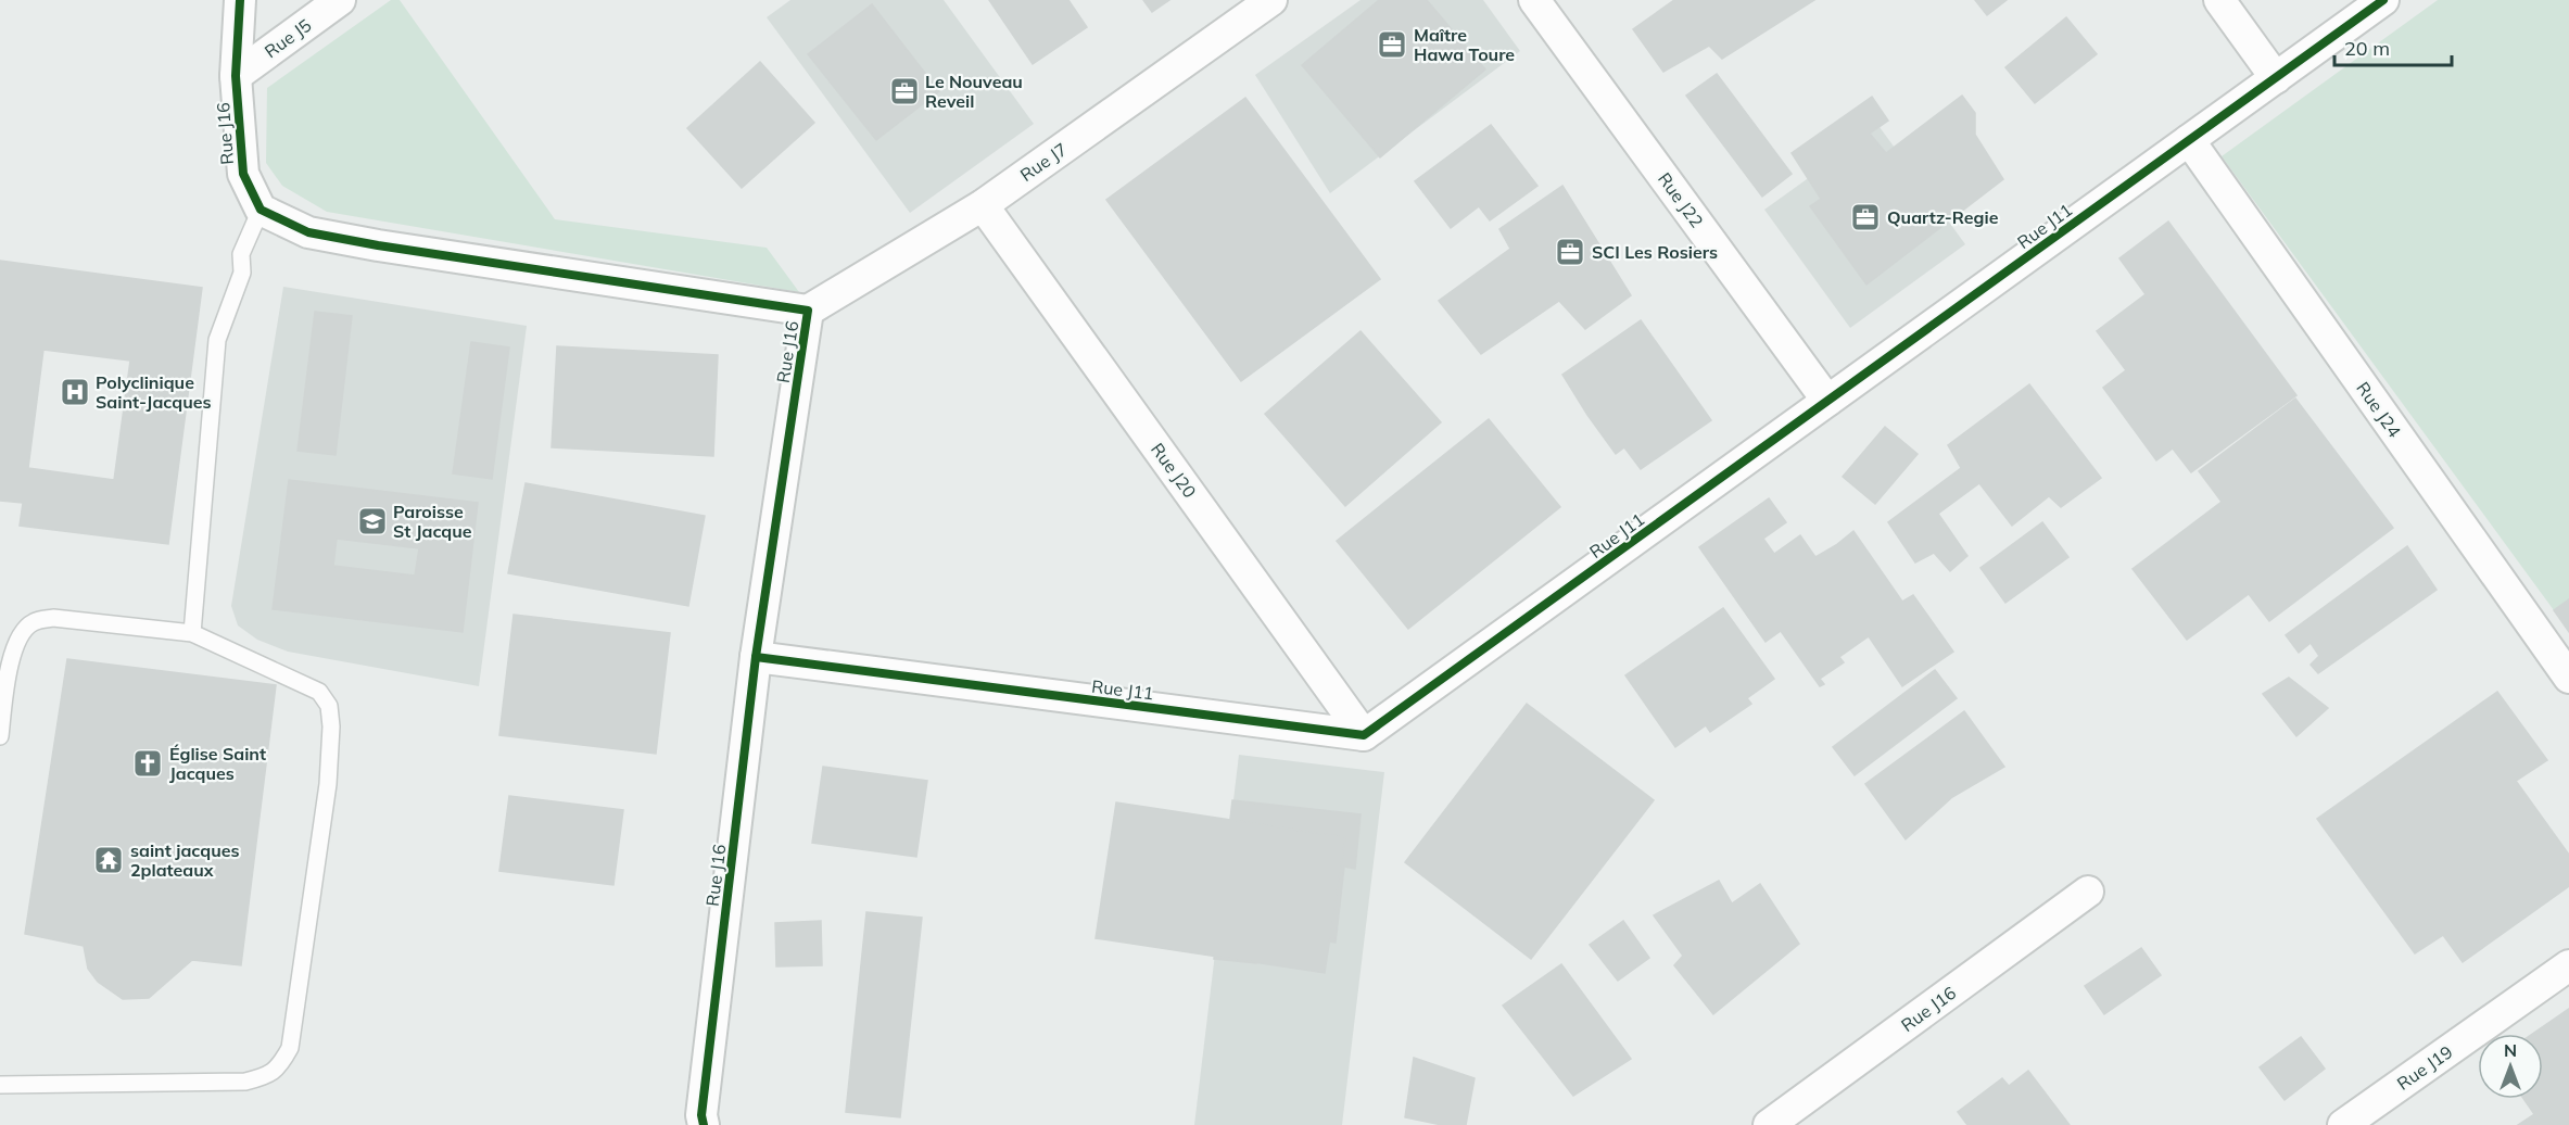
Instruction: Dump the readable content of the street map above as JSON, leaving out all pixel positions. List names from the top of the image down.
{
  "streets": {
    "street": [
      "Rue J5",
      "Rue J16",
      "Rue J7",
      "Rue J22",
      "Rue J11",
      "Rue J24",
      "Rue J20",
      "Rue J19"
    ]
  },
  "crossings": [
    ["Rue J5", "Rue J16"],
    ["Rue J16", "Rue J7"],
    ["Rue J16", "Rue J11"],
    ["Rue J7", "Rue J20"],
    ["Rue J22", "Rue J11"],
    ["Rue J11", "Rue J24"],
    ["Rue J11", "Rue J20"]
  ],
  "places": {
    "office": [
      "Maître Hawa Toure",
      "Le Nouveau Reveil",
      "Quartz-Regie",
      "SCI Les Rosiers"
    ],
    "hospital": ["Polyclinique Saint-Jacques"],
    "school or university": ["Paroisse St Jacque"],
    "church": ["Église Saint Jacques"],
    "temple": ["saint jacques 2plateaux"]
  },
  "scale_bar": "20 m",
  "north": "top"
}
